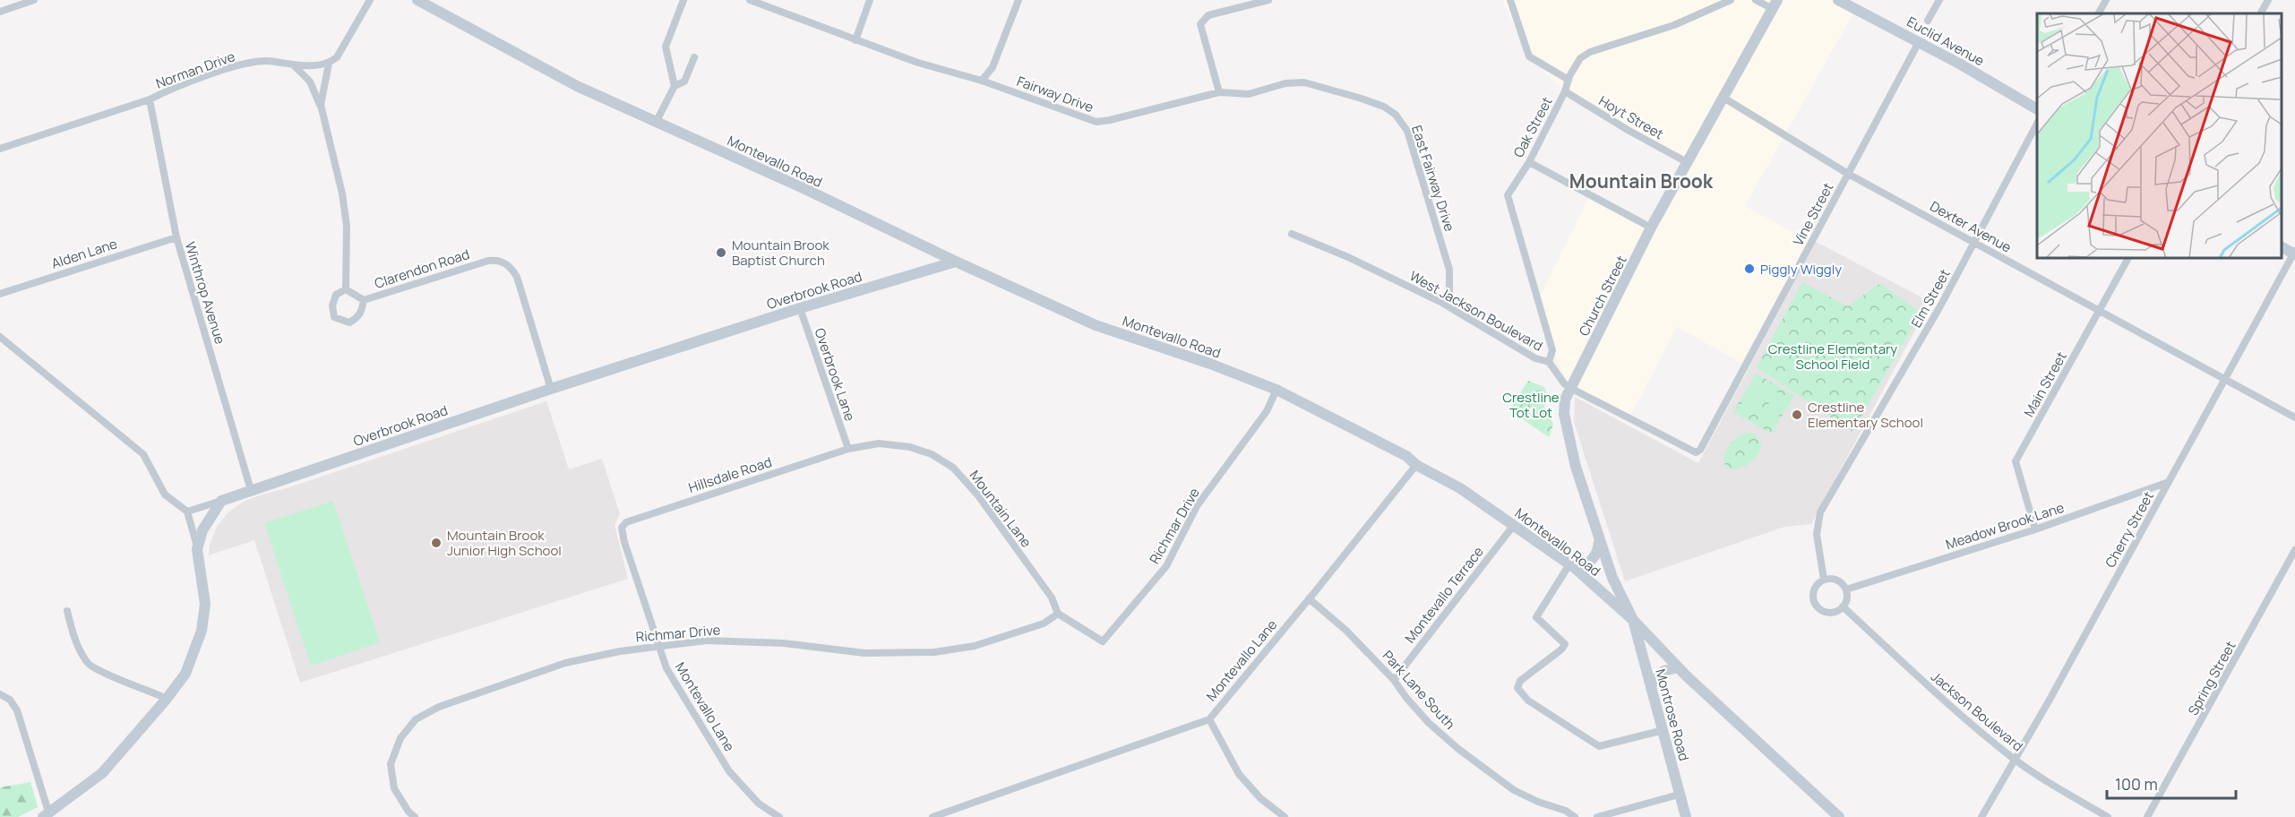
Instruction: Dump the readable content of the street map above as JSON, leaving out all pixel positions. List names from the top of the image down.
{
  "streets": {
    "street": [
      "Euclid Avenue",
      "Norman Drive",
      "Fairway Drive",
      "Hoyt Street",
      "Oak Street",
      "Montevallo Road",
      "East Fairway Drive",
      "Vine Street",
      "Dexter Avenue",
      "Alden Lane",
      "Clarendon Road",
      "Overbrook Road",
      "Winthrop Avenue",
      "Church Street",
      "Elm Street",
      "West Jackson Boulevard",
      "Overbrook Lane",
      "Main Street",
      "Hillsdale Road",
      "Mountain Lane",
      "Richmar Drive",
      "Meadow Brook Lane",
      "Cherry Street",
      "Montevallo Terrace",
      "Montevallo Lane",
      "Spring Street",
      "Park Lane South",
      "Jackson Boulevard",
      "Montrose Road"
    ]
  },
  "crossings": [
    ["Euclid Avenue", "Vine Street"],
    ["Norman Drive", "Winthrop Avenue"],
    ["Fairway Drive", "East Fairway Drive"],
    ["Hoyt Street", "Oak Street"],
    ["Hoyt Street", "Church Street"],
    ["Oak Street", "West Jackson Boulevard"],
    ["Montevallo Road", "Overbrook Road"],
    ["Montevallo Road", "Church Street"],
    ["Montevallo Road", "Richmar Drive"],
    ["Montevallo Road", "Montevallo Terrace"],
    ["Montevallo Road", "Montevallo Lane"],
    ["Montevallo Road", "Montrose Road"],
    ["East Fairway Drive", "West Jackson Boulevard"],
    ["Vine Street", "Dexter Avenue"],
    ["Vine Street", "West Jackson Boulevard"],
    ["Dexter Avenue", "Church Street"],
    ["Dexter Avenue", "Elm Street"],
    ["Dexter Avenue", "Main Street"],
    ["Dexter Avenue", "Cherry Street"],
    ["Alden Lane", "Winthrop Avenue"],
    ["Clarendon Road", "Overbrook Road"],
    ["Overbrook Road", "Winthrop Avenue"],
    ["Overbrook Road", "Overbrook Lane"],
    ["Church Street", "West Jackson Boulevard"],
    ["Church Street", "Montrose Road"],
    ["Elm Street", "Meadow Brook Lane"],
    ["Elm Street", "Jackson Boulevard"],
    ["Overbrook Lane", "Hillsdale Road"],
    ["Overbrook Lane", "Mountain Lane"],
    ["Main Street", "Meadow Brook Lane"],
    ["Hillsdale Road", "Mountain Lane"],
    ["Hillsdale Road", "Montevallo Lane"],
    ["Mountain Lane", "Richmar Drive"],
    ["Richmar Drive", "Montevallo Lane"],
    ["Meadow Brook Lane", "Cherry Street"],
    ["Meadow Brook Lane", "Jackson Boulevard"],
    ["Cherry Street", "Jackson Boulevard"],
    ["Montevallo Terrace", "Park Lane South"],
    ["Montevallo Lane", "Park Lane South"]
  ],
  "districts": ["Mountain Brook"],
  "parks": ["Crestline Elementary School Field", "Crestline Tot Lot"],
  "places": [
    "Mountain Brook Baptist Church",
    "Piggly Wiggly",
    "Crestline Elementary School",
    "Mountain Brook Junior High School"
  ],
  "scale_bar": "100 m"
}
